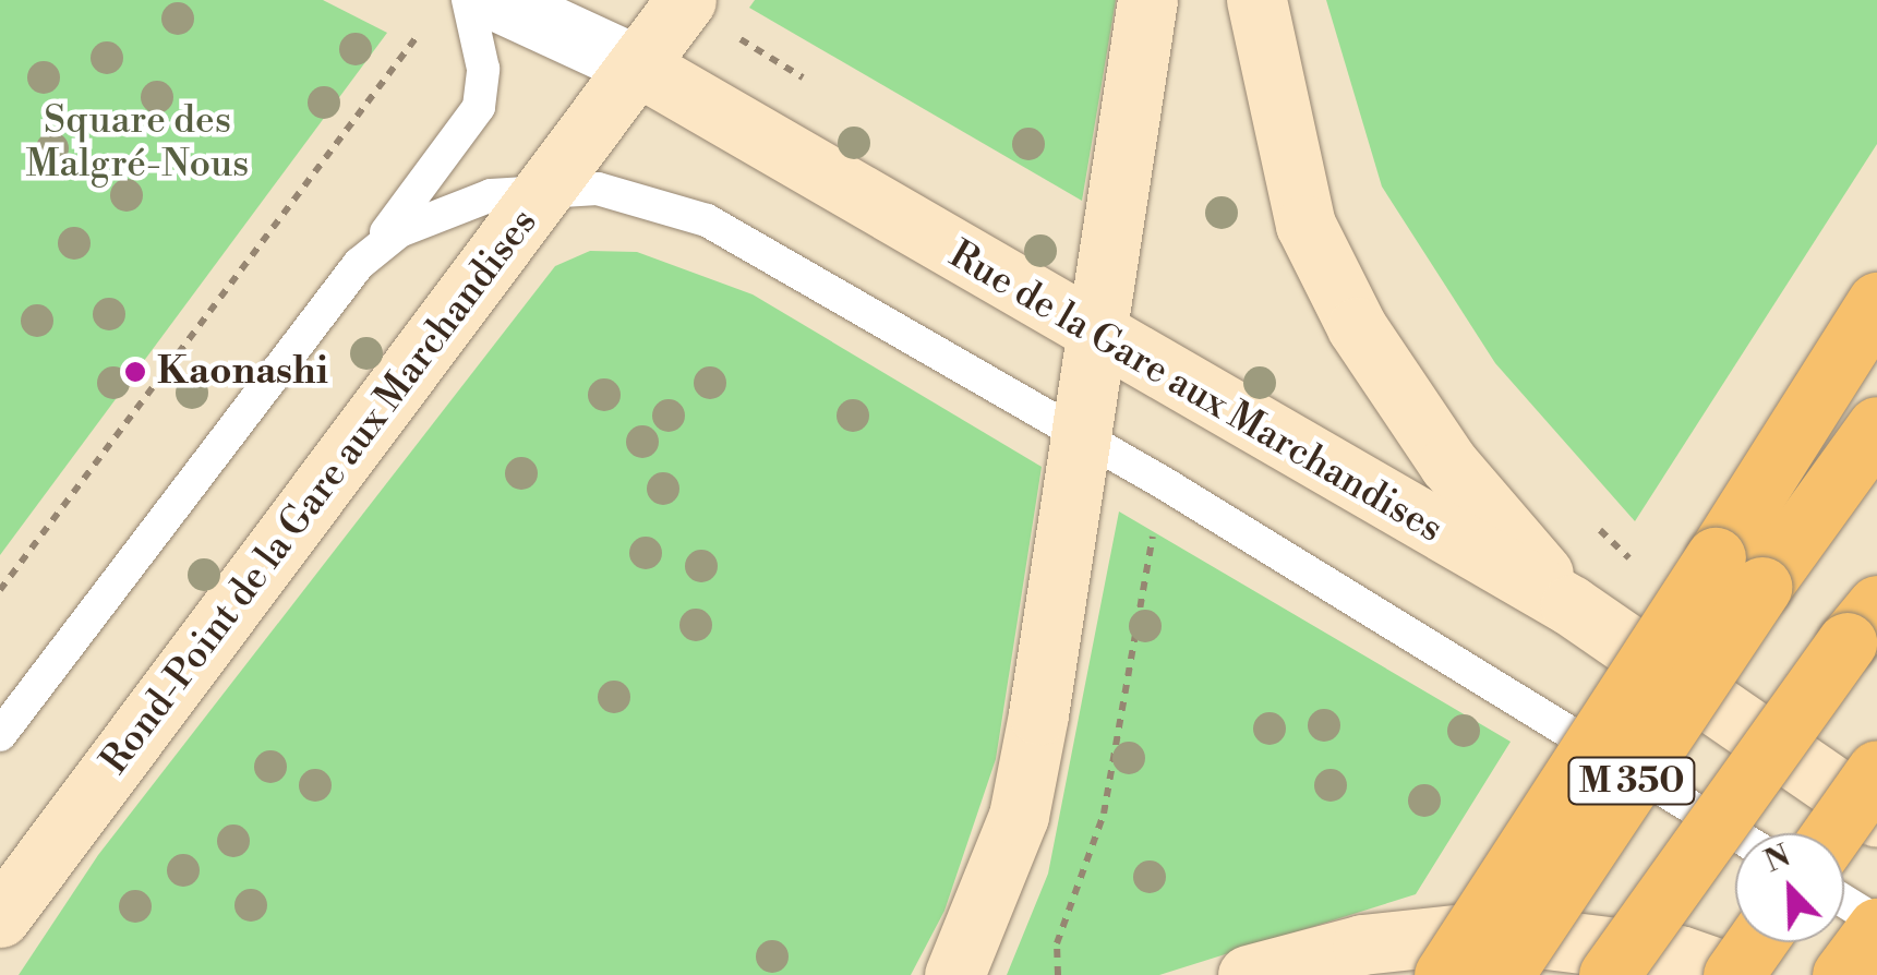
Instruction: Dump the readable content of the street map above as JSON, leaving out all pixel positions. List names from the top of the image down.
{
  "streets": {
    "highway": ["M 350"],
    "main road": ["Rue de la Gare aux Marchandises", "Rond-Point de la Gare aux Marchandises"]
  },
  "crossings": [
    ["Rue de la Gare aux Marchandises", "Rond-Point de la Gare aux Marchandises"]
  ],
  "parks": ["Square des Malgré-Nous"],
  "places": ["Kaonashi"],
  "north": "top left"
}
